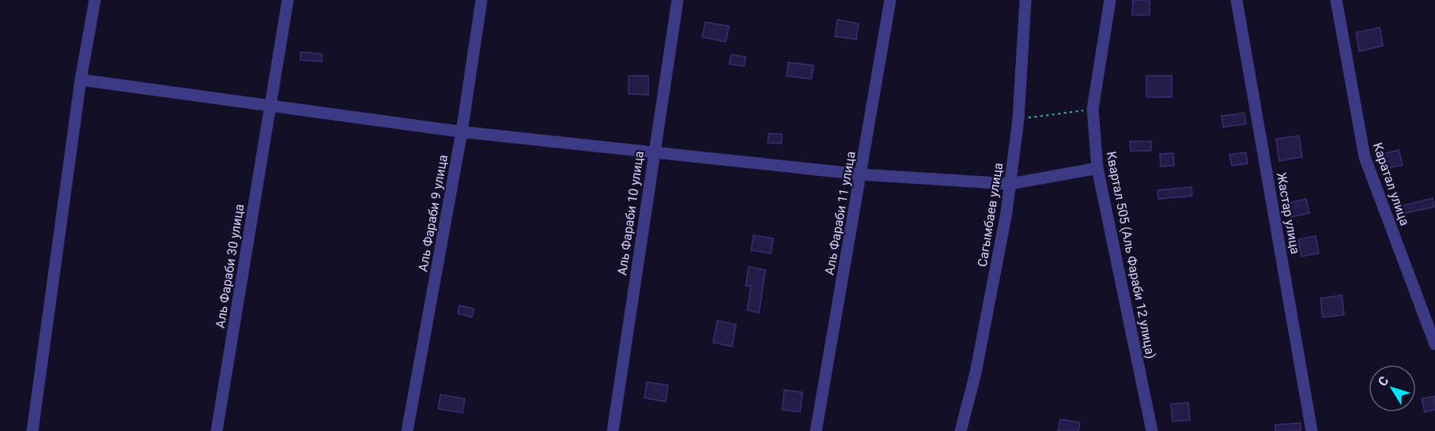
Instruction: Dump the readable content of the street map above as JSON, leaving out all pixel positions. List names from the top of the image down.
{
  "streets": {
    "street": [
      "Каратал улица",
      "Аль Фараби 9 улица",
      "Аль Фараби 10 улица",
      "Аль Фараби 11 улица",
      "Жастар улица",
      "Сагымбаев улица",
      "Квартал 505 (Аль Фараби 12 улица)",
      "Аль Фараби 30 улица"
    ]
  },
  "north": "top left"
}
